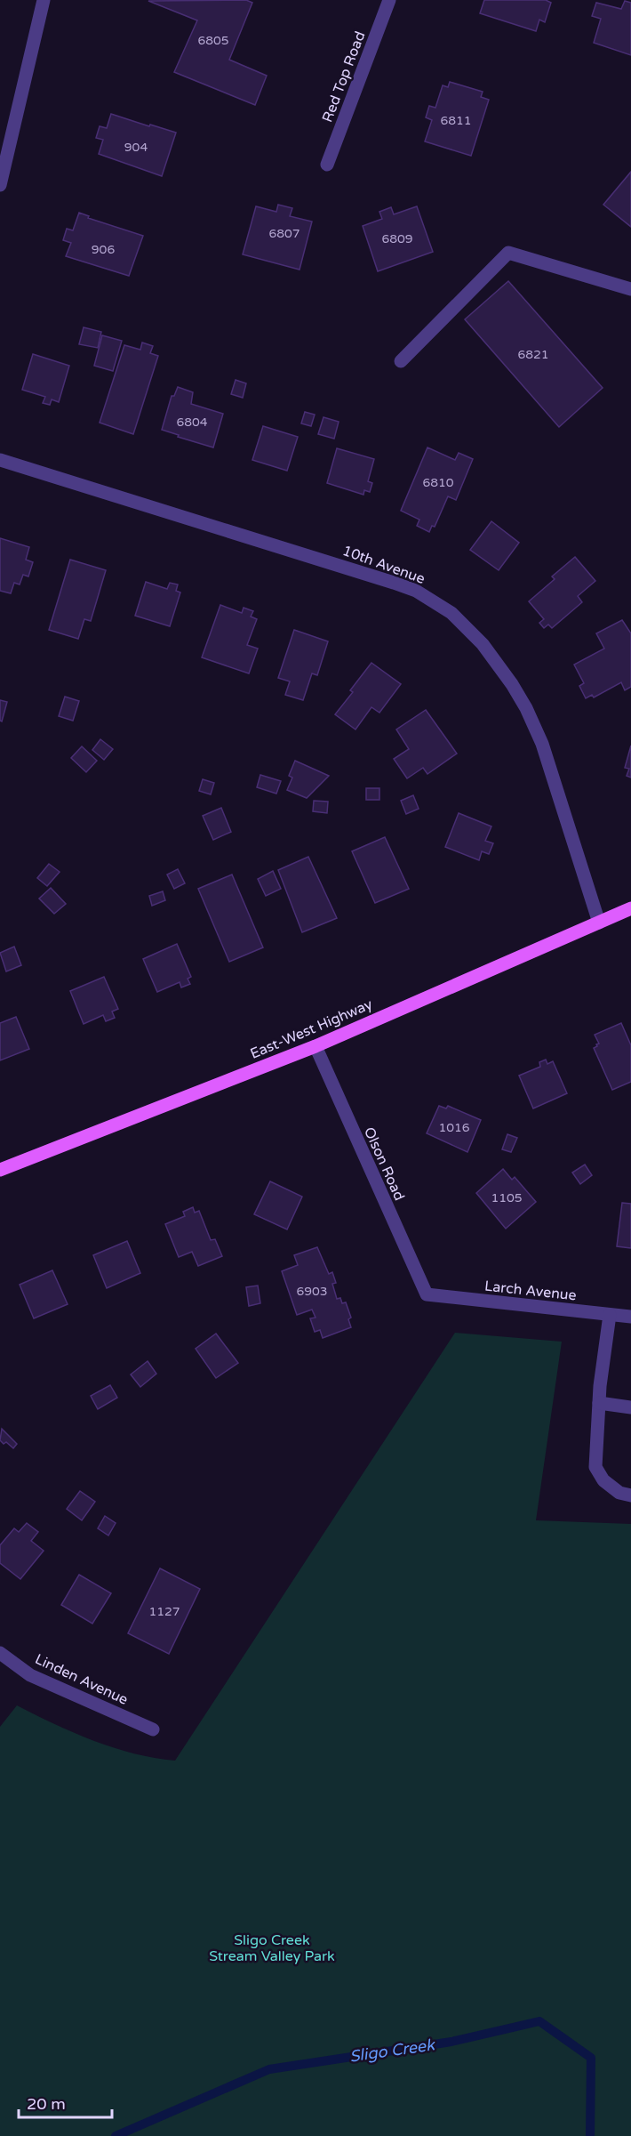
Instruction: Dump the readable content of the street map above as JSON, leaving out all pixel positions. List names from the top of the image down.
{
  "streets": {
    "main road": ["East-West Highway"],
    "street": [
      "Red Top Road",
      "10th Avenue",
      "Olson Road",
      "Larch Avenue",
      "Linden Avenue"
    ]
  },
  "crossings": [
    ["10th Avenue", "East-West Highway"],
    ["East-West Highway", "Olson Road"],
    ["Olson Road", "Larch Avenue"]
  ],
  "water": ["Sligo Creek"],
  "parks": ["Sligo Creek Stream Valley Park"],
  "house_numbers": [
    "6805",
    "6811",
    "904",
    "6807",
    "6809",
    "906",
    "6821",
    "6804",
    "6810",
    "1016",
    "1105",
    "6903",
    "1127"
  ],
  "scale_bar": "20 m"
}
